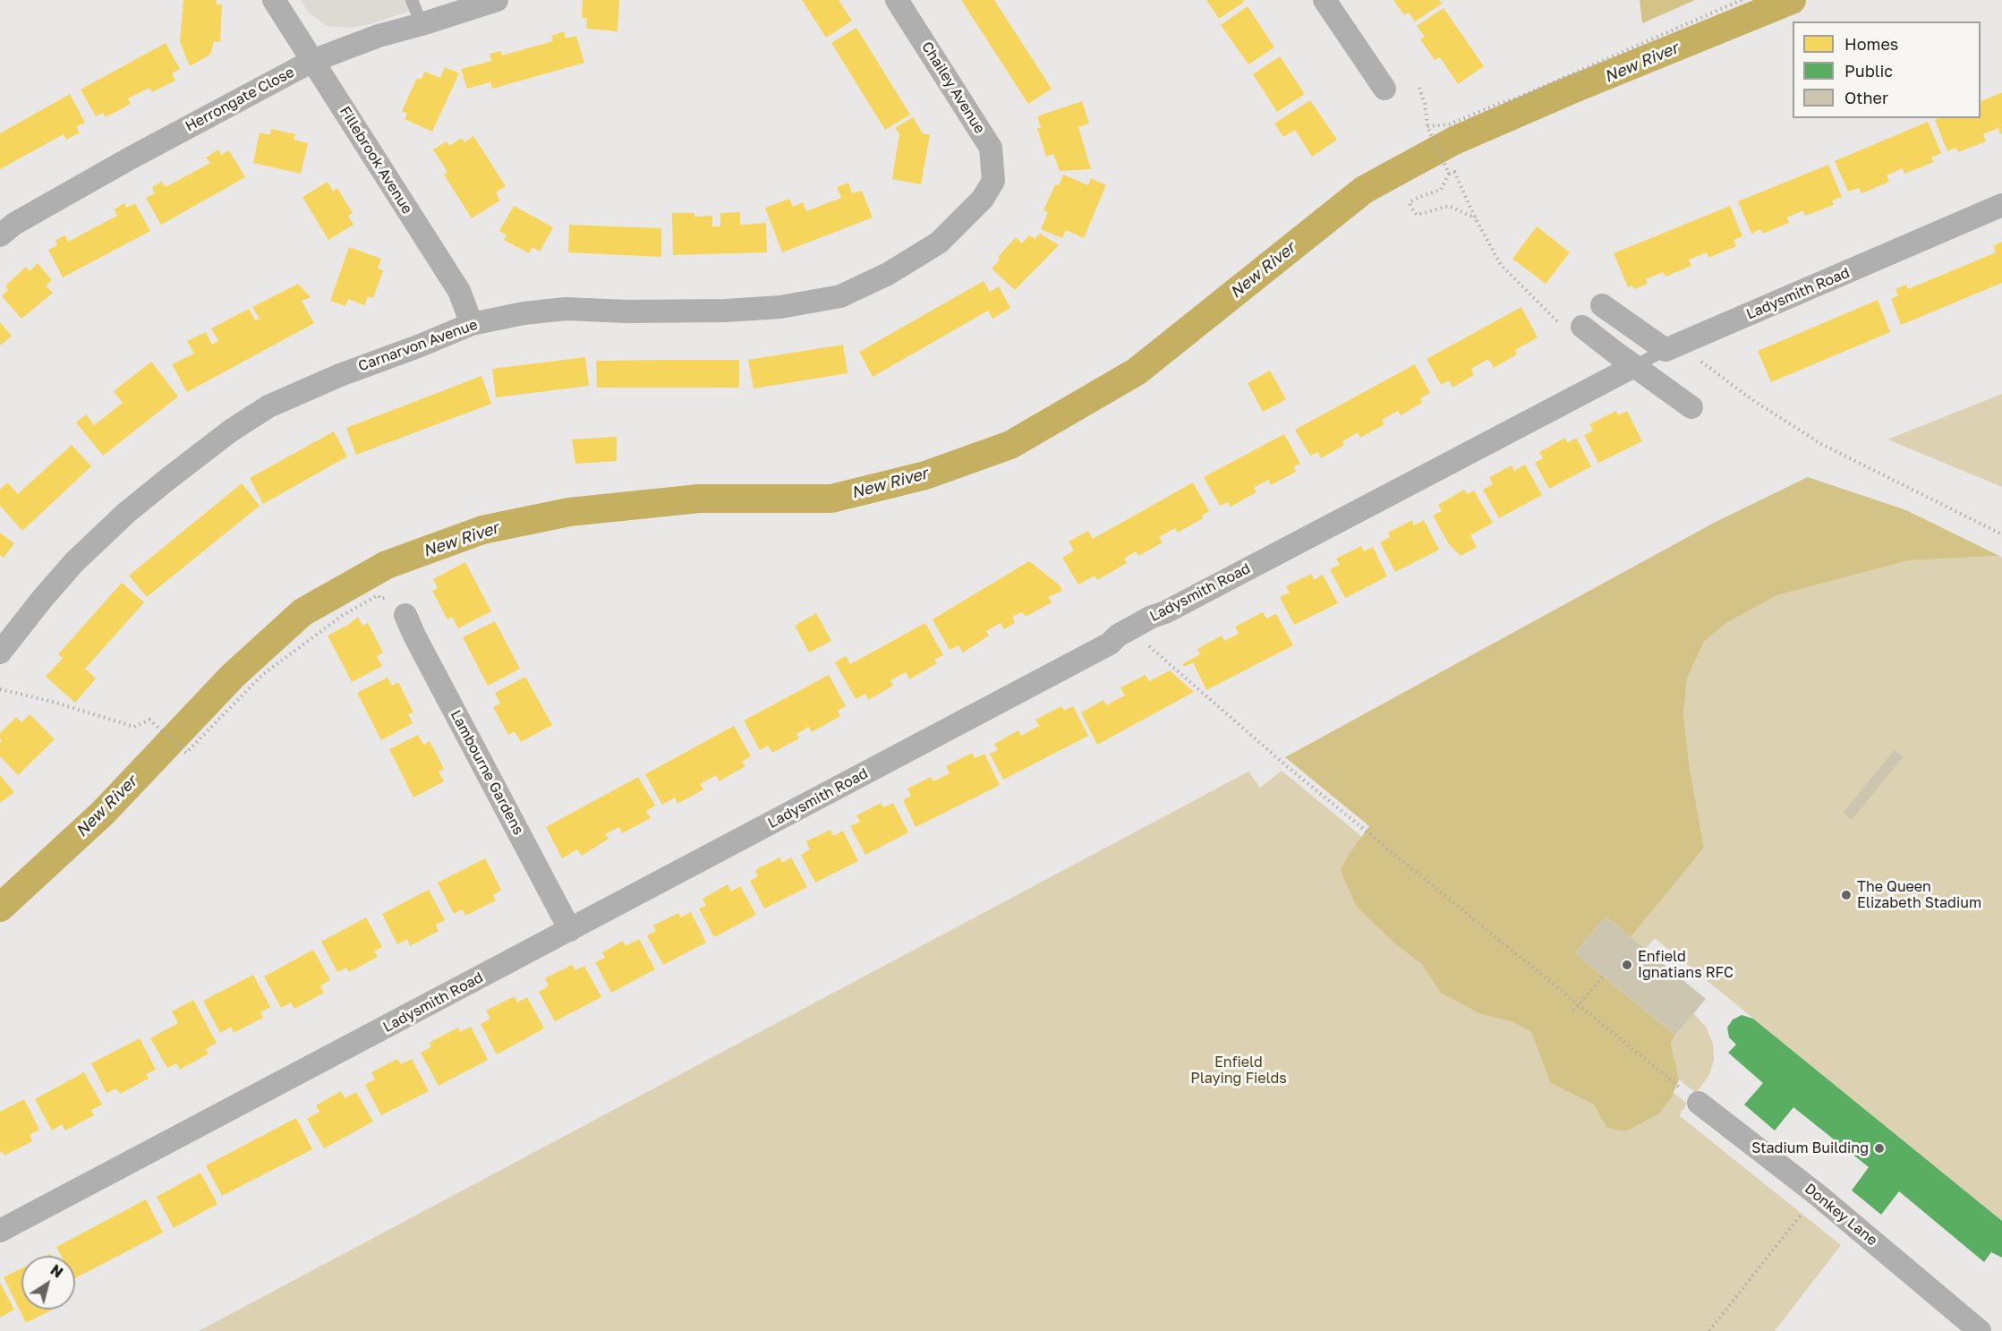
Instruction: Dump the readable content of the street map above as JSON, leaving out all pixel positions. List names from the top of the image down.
{
  "streets": {
    "street": [
      "Chailey Avenue",
      "Herrongate Close",
      "Fillebrook Avenue",
      "Ladysmith Road",
      "Carnarvon Avenue",
      "Lambourne Gardens",
      "Donkey Lane"
    ]
  },
  "crossings": [
    ["Chailey Avenue", "Carnarvon Avenue"],
    ["Herrongate Close", "Fillebrook Avenue"],
    ["Fillebrook Avenue", "Carnarvon Avenue"],
    ["Ladysmith Road", "Lambourne Gardens"]
  ],
  "water": ["New River"],
  "parks": ["Enfield Playing Fields"],
  "places": ["The Queen Elizabeth Stadium", "Enfield Ignatians RFC", "Stadium Building"],
  "legend": ["Homes", "Public", "Other"],
  "north": "top right"
}
